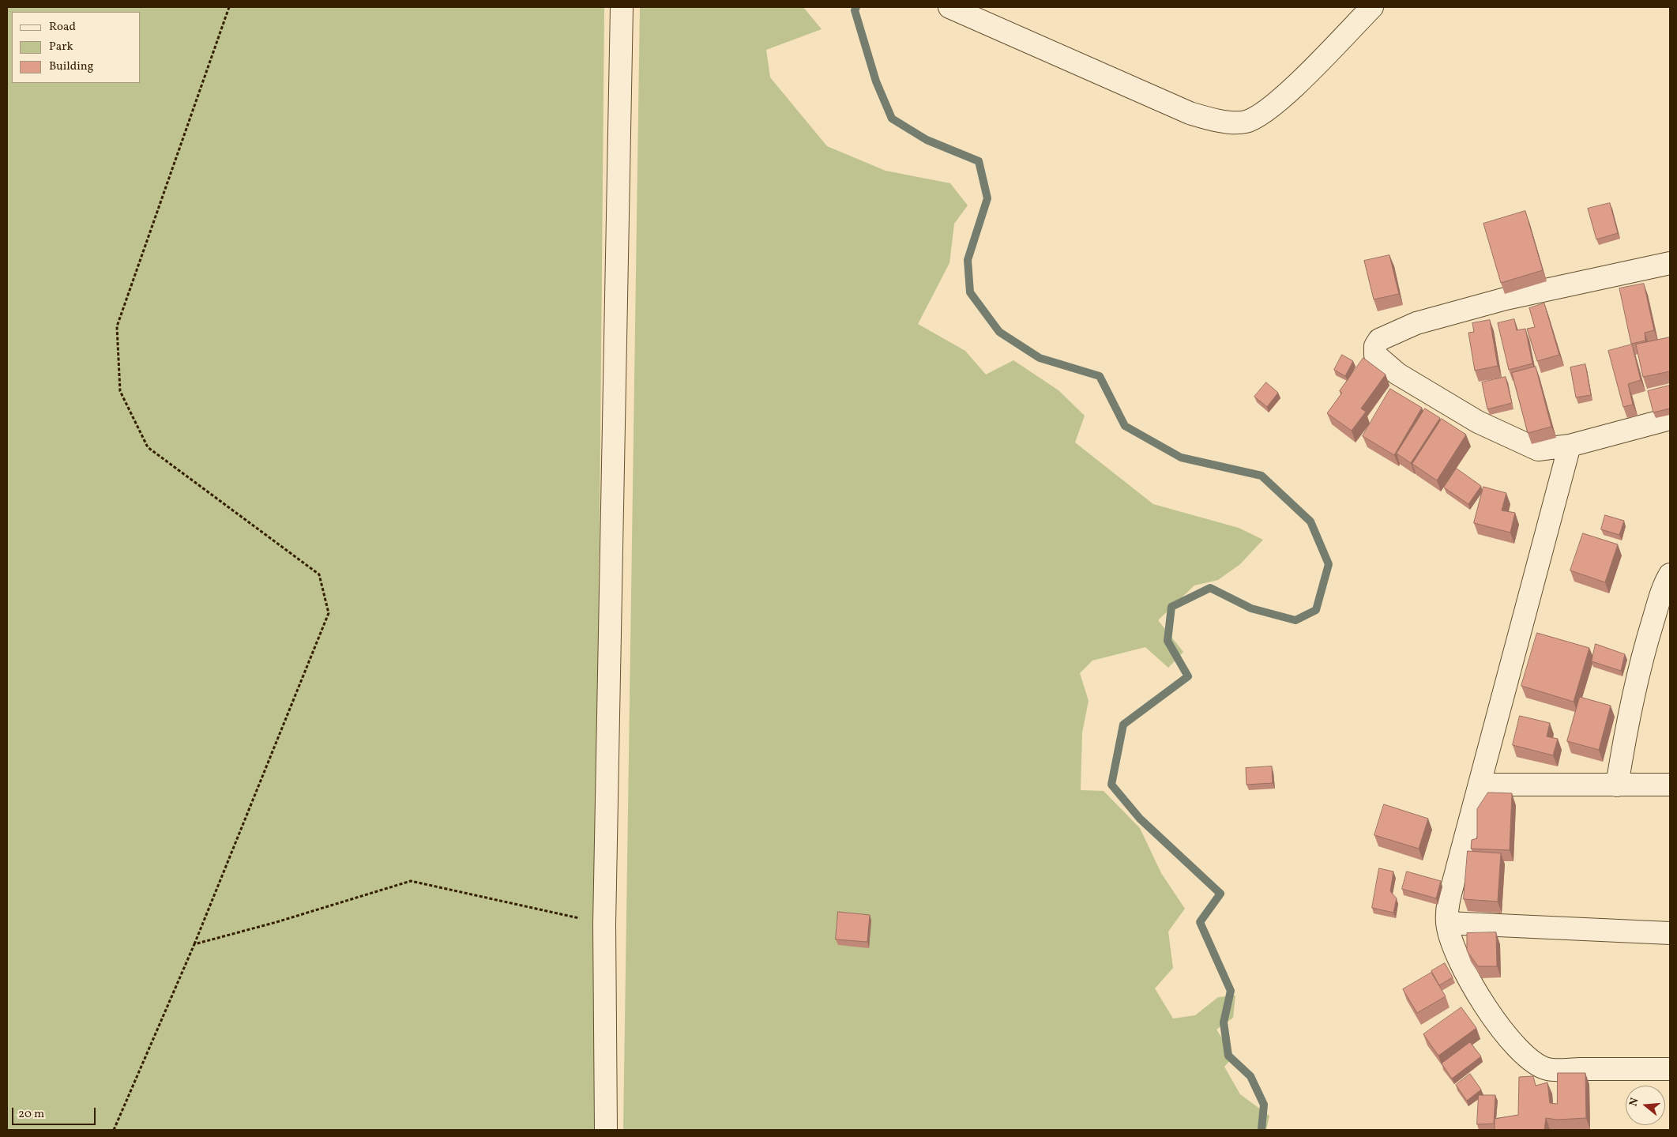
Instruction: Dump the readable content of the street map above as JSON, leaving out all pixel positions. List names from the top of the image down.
{
  "legend": ["Road", "Park", "Building"],
  "scale_bar": "20 m",
  "north": "left"
}
